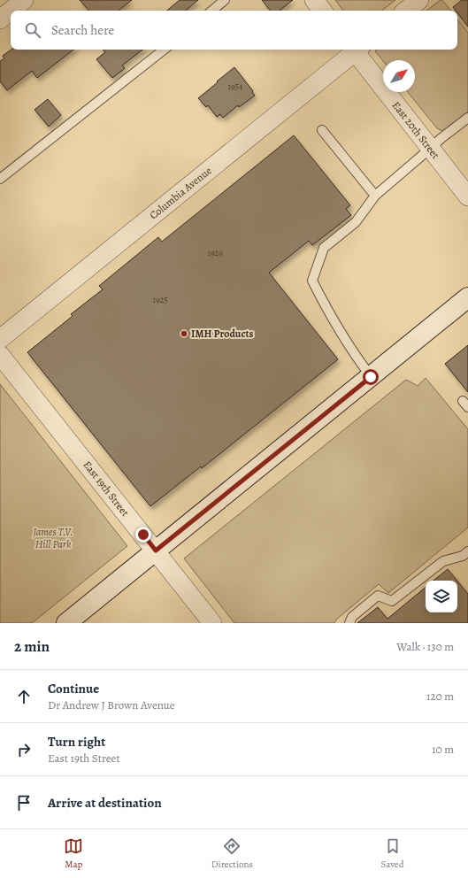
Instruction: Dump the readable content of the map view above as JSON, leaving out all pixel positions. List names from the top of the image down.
{
  "streets": {
    "street": ["East 20th Street", "Columbia Avenue", "East 19th Street"]
  },
  "parks": ["James T.V. Hill Park"],
  "places": ["IMH Products"],
  "house_numbers": ["1954", "1929", "1925"],
  "north": "top right",
  "page": {
    "search": "Search here",
    "heading": ["2 min", "Walk · 130 m"],
    "list": [
      ["Continue", "Dr Andrew J Brown Avenue", "120 m"],
      ["Turn right", "East 19th Street", "10 m"],
      "Arrive at destination"
    ],
    "nav": ["Map", "Directions", "Saved"]
  }
}
